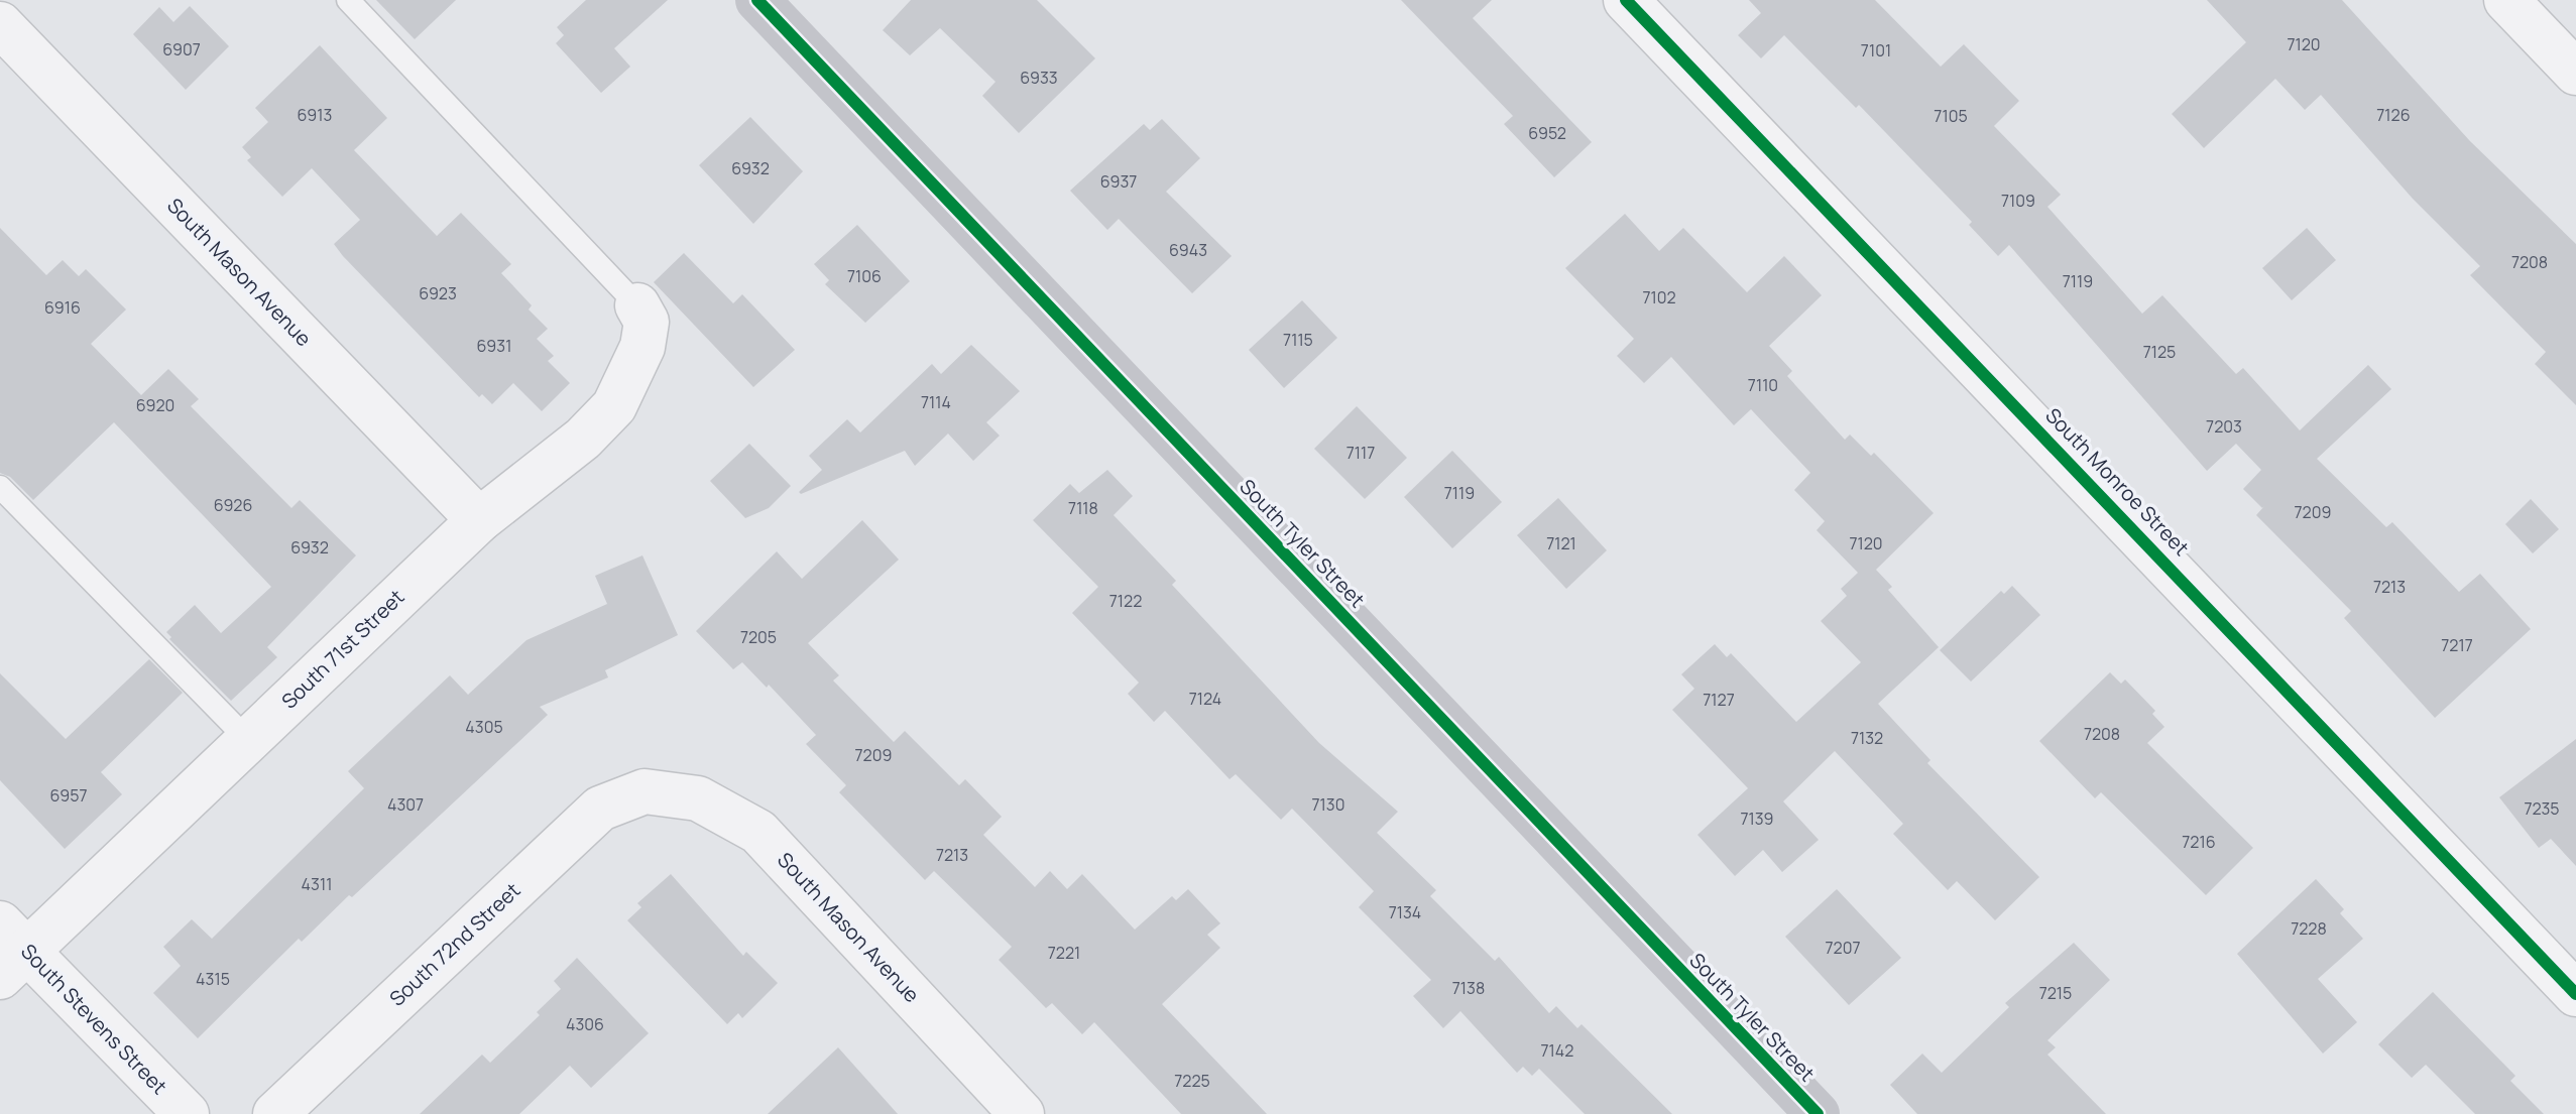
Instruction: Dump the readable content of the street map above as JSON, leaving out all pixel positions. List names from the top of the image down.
{
  "streets": {
    "street": [
      "South Mason Avenue",
      "South Monroe Street",
      "South Tyler Street",
      "South 71st Street",
      "South 72nd Street",
      "South Stevens Street"
    ]
  },
  "crossings": [
    ["South Mason Avenue", "South 71st Street"],
    ["South Mason Avenue", "South 72nd Street"],
    ["South 71st Street", "South Stevens Street"]
  ],
  "house_numbers": [
    "7120",
    "6907",
    "7101",
    "6933",
    "6913",
    "7126",
    "7105",
    "6952",
    "6932",
    "6937",
    "7109",
    "6943",
    "7208",
    "7106",
    "7119",
    "6923",
    "7102",
    "6916",
    "7115",
    "6931",
    "7125",
    "7110",
    "7114",
    "6920",
    "7203",
    "7117",
    "7119",
    "6926",
    "7118",
    "7209",
    "7121",
    "7120",
    "6932",
    "7213",
    "7122",
    "7205",
    "7217",
    "7124",
    "7127",
    "4305",
    "7208",
    "7132",
    "7209",
    "6957",
    "4307",
    "7130",
    "7235",
    "7139",
    "7216",
    "7213",
    "4311",
    "7134",
    "7228",
    "7207",
    "7221",
    "4315",
    "7138",
    "7215",
    "4306",
    "7142",
    "7225"
  ]
}
